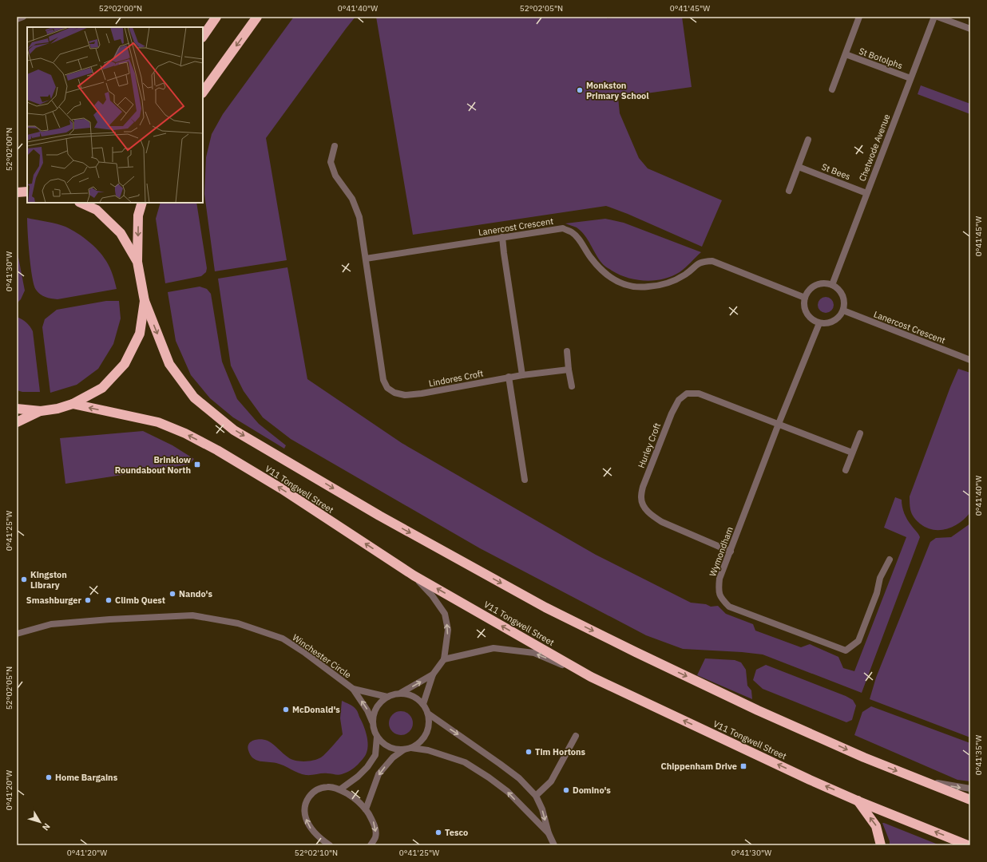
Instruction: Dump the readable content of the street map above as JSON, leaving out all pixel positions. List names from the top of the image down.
{
  "streets": {
    "highway": ["V11 Tongwell Street"],
    "street": [
      "St Botolphs",
      "Chetwode Avenue",
      "St Bees",
      "Lanercost Crescent",
      "Lindores Croft",
      "Hurley Croft",
      "Wymondham",
      "Winchester Circle"
    ]
  },
  "crossings": [
    ["St Botolphs", "Chetwode Avenue"],
    ["Chetwode Avenue", "St Bees"],
    ["Chetwode Avenue", "Lanercost Crescent"],
    ["Chetwode Avenue", "Wymondham"],
    ["Lanercost Crescent", "Lindores Croft"],
    ["Lanercost Crescent", "Wymondham"],
    ["Hurley Croft", "Wymondham"]
  ],
  "places": {
    "other": [
      "Monkston Primary School",
      "Kingston Library",
      "Nando's",
      "Smashburger",
      "Climb Quest",
      "McDonald's",
      "Tim Hortons",
      "Home Bargains",
      "Domino's",
      "Tesco"
    ],
    "transit": ["Brinklow Roundabout North", "Chippenham Drive"]
  },
  "north": "bottom right",
  "coordinates": [
    "52°02'00\"N",
    "0°41'40\"W",
    "52°02'05\"N",
    "0°41'45\"W",
    "0°41'30\"W",
    "0°41'25\"W",
    "0°41'35\"W",
    "0°41'20\"W",
    "52°02'10\"N"
  ]
}
